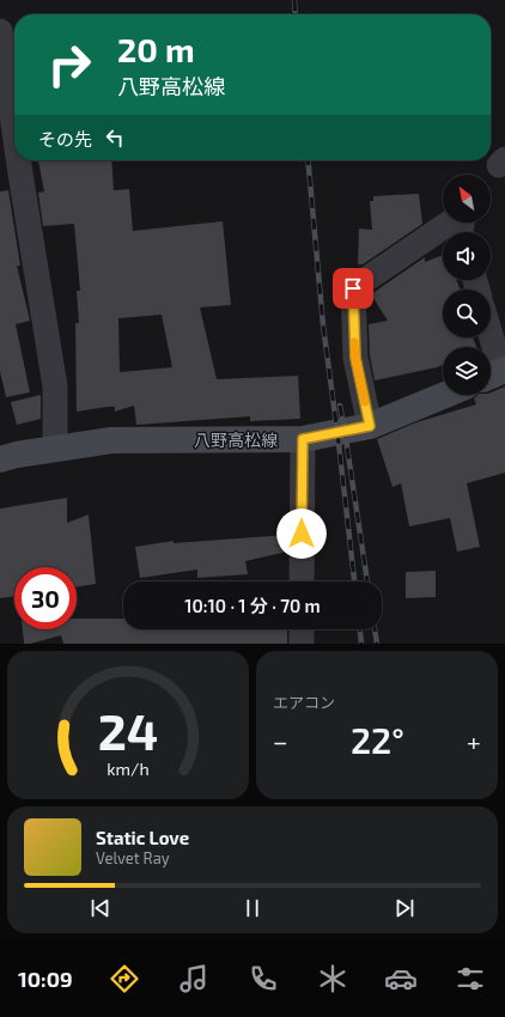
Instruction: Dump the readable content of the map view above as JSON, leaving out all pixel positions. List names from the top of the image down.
{
  "streets": {
    "main road": ["八野高松線"]
  },
  "north": "top left",
  "page": {
    "turn": ["20 m", "八野高松線"],
    "then": "その先",
    "limit": "30",
    "trip": "10:10 · 1 分 · 70 m",
    "tile": "エアコン",
    "heat": ["−", "22°", "+"],
    "song": ["Static Love", "Velvet Ray"],
    "tabs": "10:09",
    "gauge": ["24", "km/h"]
  }
}
